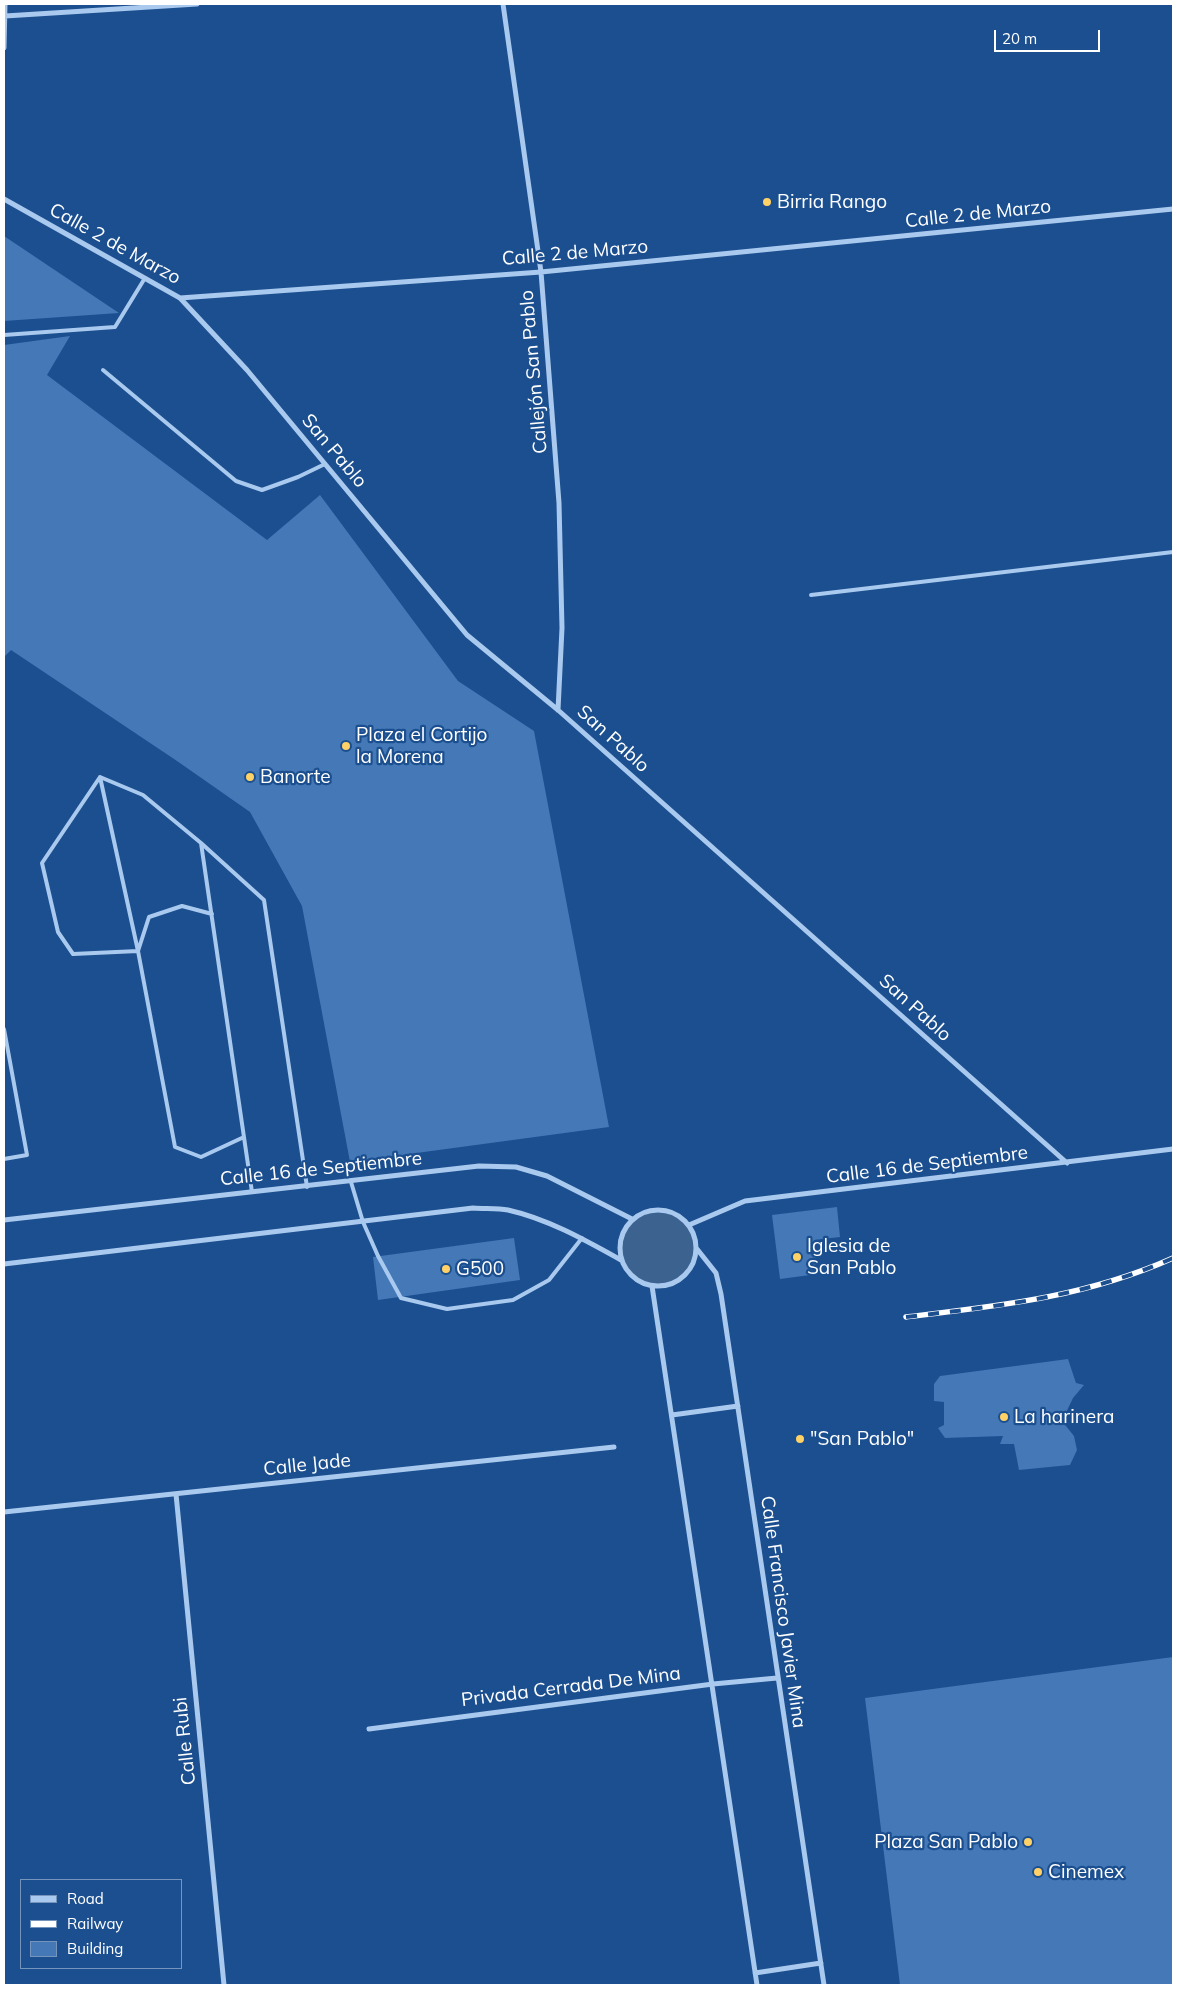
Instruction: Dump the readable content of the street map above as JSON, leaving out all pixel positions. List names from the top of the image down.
{
  "streets": {
    "street": [
      "Calle 2 de Marzo",
      "Callejón San Pablo",
      "San Pablo",
      "Calle 16 de Septiembre",
      "Calle Jade",
      "Calle Francisco Javier Mina",
      "Privada Cerrada De Mina",
      "Calle Rubi"
    ]
  },
  "crossings": [
    ["Calle 2 de Marzo", "Callejón San Pablo"],
    ["Calle 2 de Marzo", "San Pablo"],
    ["Callejón San Pablo", "San Pablo"],
    ["San Pablo", "Calle 16 de Septiembre"],
    ["Calle 16 de Septiembre", "Calle Francisco Javier Mina"],
    ["Calle Jade", "Calle Rubi"],
    ["Calle Francisco Javier Mina", "Privada Cerrada De Mina"]
  ],
  "places": [
    "Birria Rango",
    "Plaza el Cortijo la Morena",
    "Banorte",
    "Iglesia de San Pablo",
    "G500",
    "La harinera",
    "\"San Pablo\"",
    "Plaza San Pablo",
    "Cinemex"
  ],
  "legend": ["Road", "Railway", "Building"],
  "scale_bar": "20 m"
}
